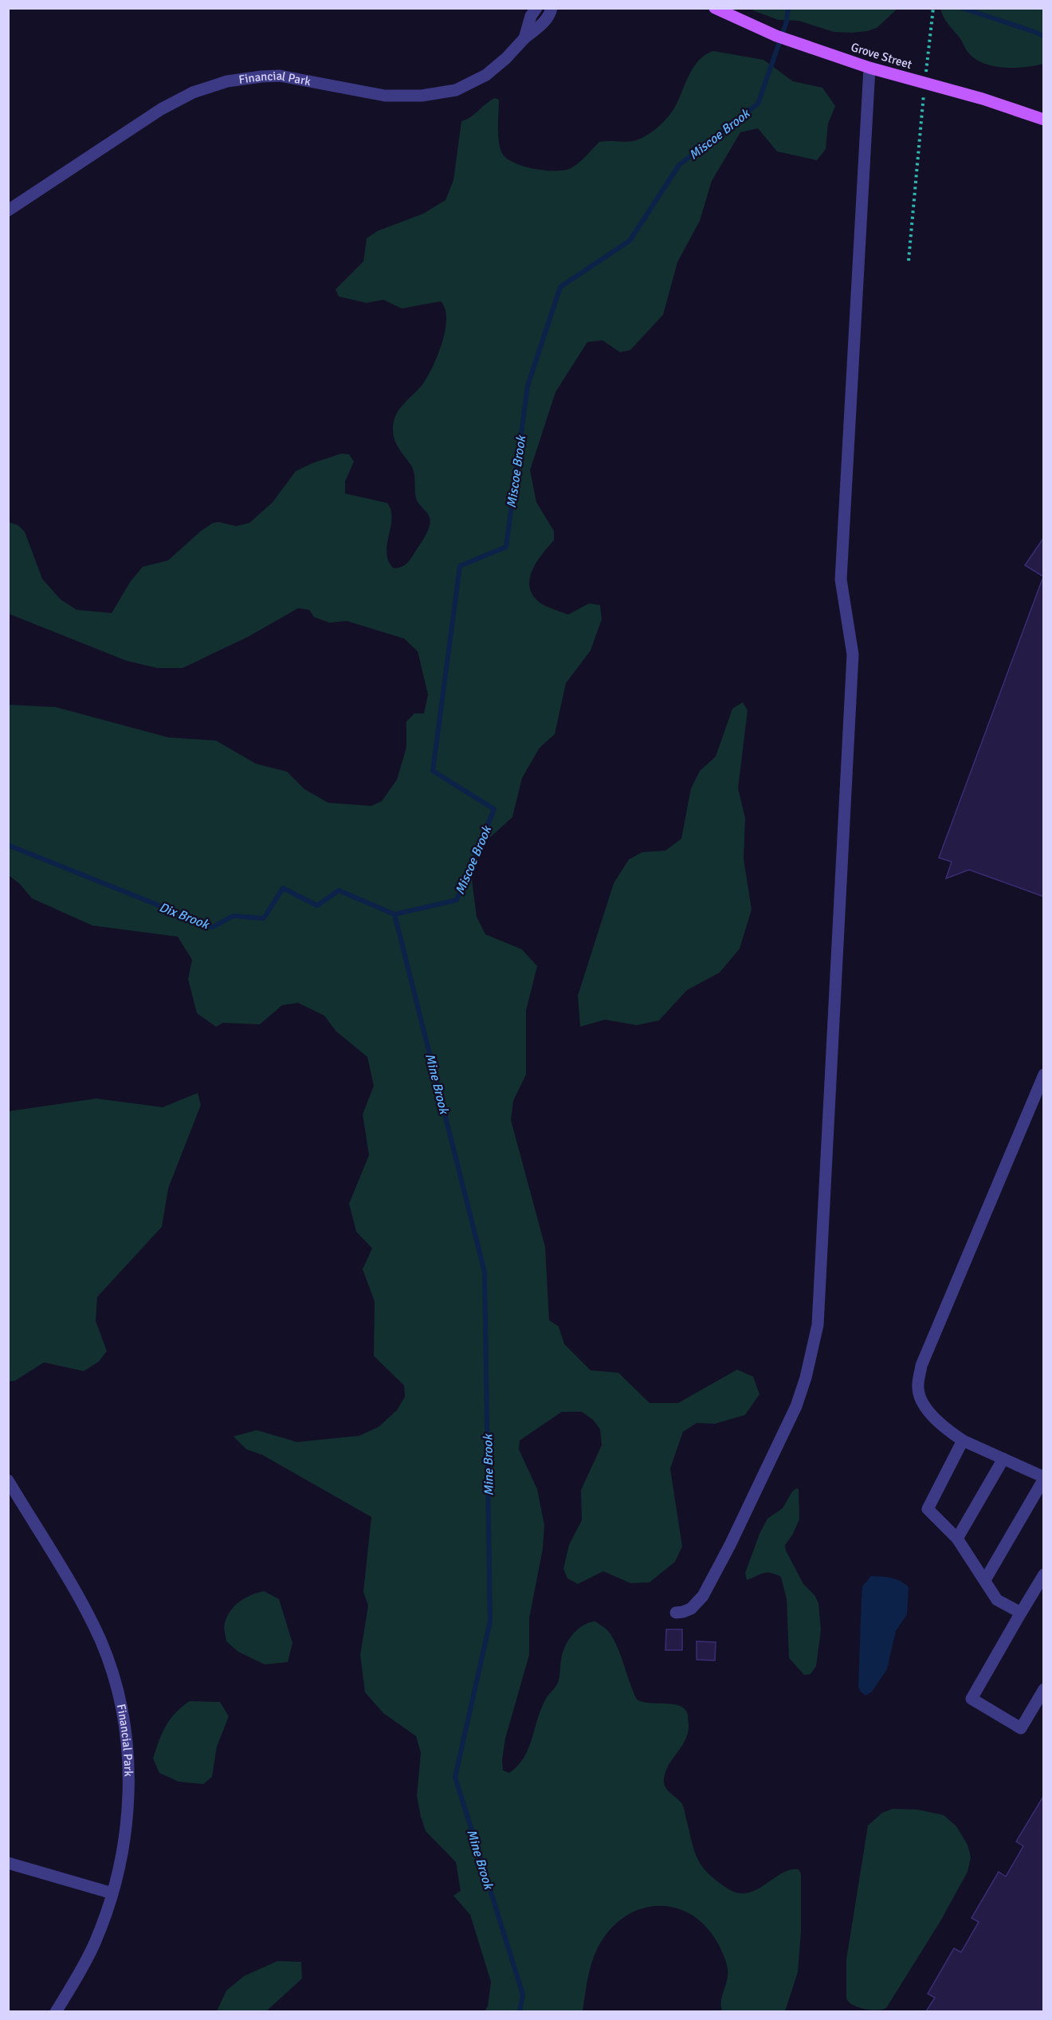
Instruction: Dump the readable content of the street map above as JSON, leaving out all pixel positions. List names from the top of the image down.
{
  "streets": {
    "main road": ["Grove Street"],
    "lane": ["Financial Park"]
  },
  "water": ["Miscoe Brook", "Dix Brook", "Mine Brook"]
}
